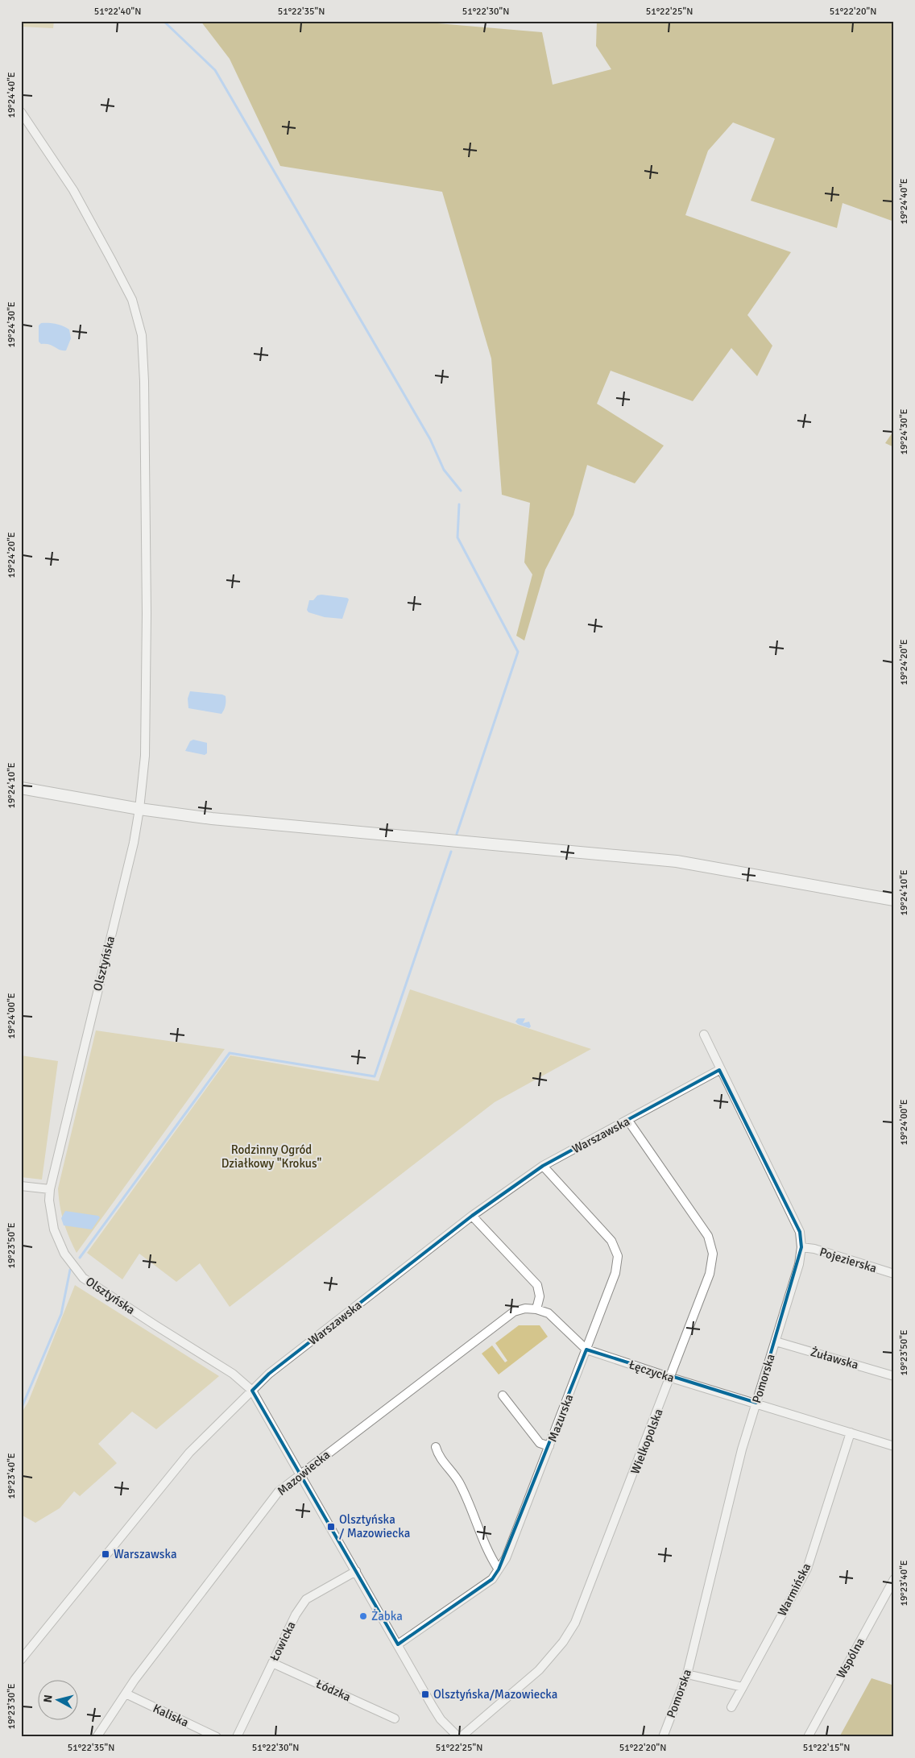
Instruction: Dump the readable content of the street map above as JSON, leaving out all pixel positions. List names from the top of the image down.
{
  "streets": {
    "street": [
      "Olsztyńska",
      "Warszawska",
      "Pojezierska",
      "Żuławska",
      "Łęczycka",
      "Pomorska",
      "Mazurska",
      "Wielkopolska",
      "Mazowiecka",
      "Warmińska",
      "Łowicka",
      "Wspólna",
      "Łódzka",
      "Kaliska"
    ]
  },
  "crossings": [
    ["Olsztyńska", "Warszawska"],
    ["Olsztyńska", "Mazurska"],
    ["Olsztyńska", "Wielkopolska"],
    ["Olsztyńska", "Mazowiecka"],
    ["Olsztyńska", "Łowicka"],
    ["Warszawska", "Pomorska"],
    ["Warszawska", "Mazurska"],
    ["Warszawska", "Wielkopolska"],
    ["Pojezierska", "Pomorska"],
    ["Żuławska", "Pomorska"],
    ["Łęczycka", "Pomorska"],
    ["Łęczycka", "Mazurska"],
    ["Łęczycka", "Wielkopolska"],
    ["Łęczycka", "Mazowiecka"],
    ["Łęczycka", "Warmińska"],
    ["Mazowiecka", "Kaliska"],
    ["Łowicka", "Łódzka"]
  ],
  "parks": ["Rodzinny Ogród Działkowy \"Krokus\""],
  "places": {
    "transit": ["Olsztyńska / Mazowiecka", "Warszawska", "Olsztyńska/Mazowiecka"],
    "other": ["Żabka"]
  },
  "north": "left",
  "coordinates": [
    "51°22'40\"N",
    "51°22'35\"N",
    "51°22'30\"N",
    "51°22'25\"N",
    "51°22'20\"N",
    "19°24'40\"E",
    "19°24'30\"E",
    "19°24'20\"E",
    "19°24'10\"E",
    "19°24'00\"E",
    "19°23'50\"E",
    "19°23'40\"E",
    "19°23'30\"E",
    "51°22'15\"N"
  ]
}
